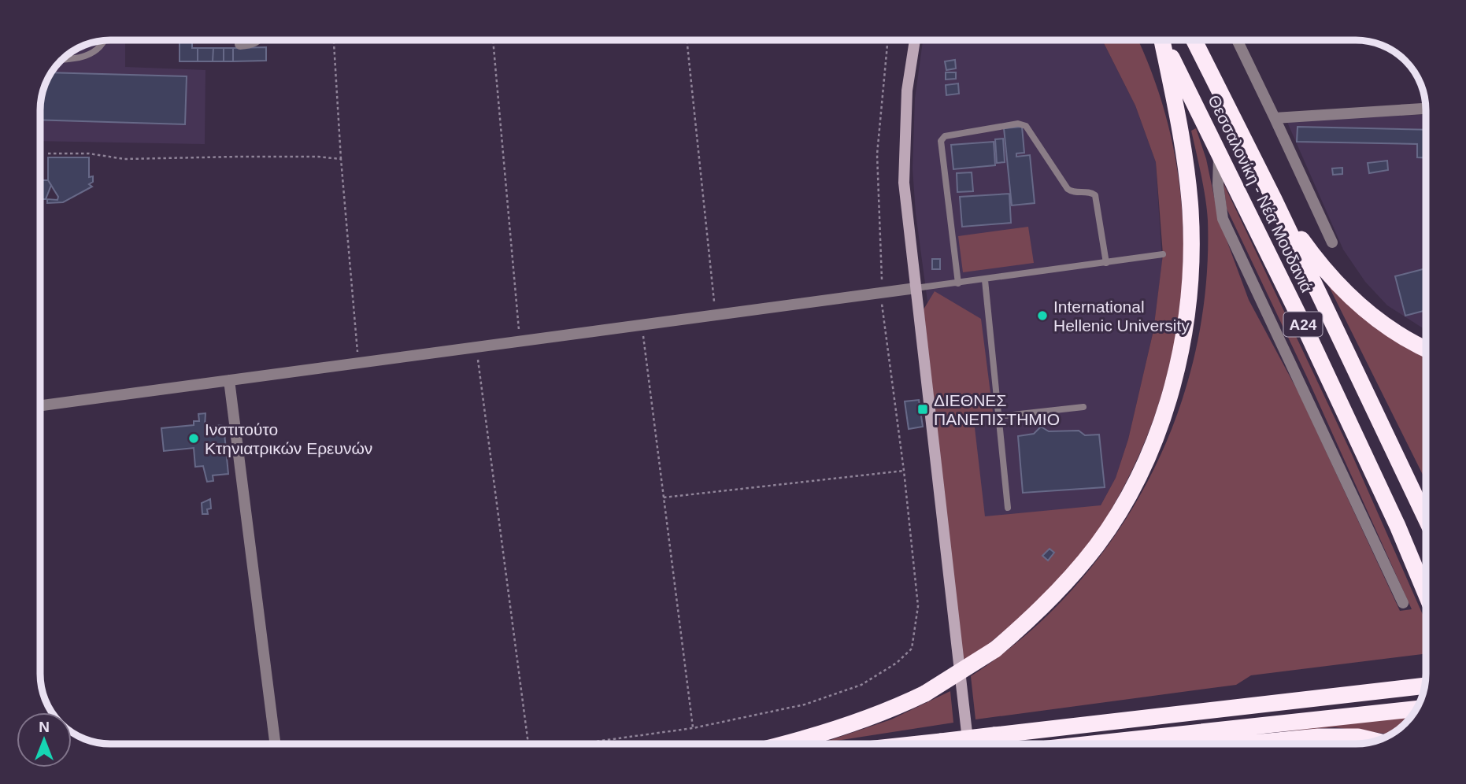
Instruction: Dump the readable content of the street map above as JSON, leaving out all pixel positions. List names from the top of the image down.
{
  "streets": {
    "highway": ["Θεσσαλονίκη - Νέα Μουδανιά", "Α24"]
  },
  "places": {
    "other": ["International Hellenic University", "Ινστιτούτο Κτηνιατρικών Ερευνών"],
    "transit": ["ΔΙΕΘΝΕΣ ΠΑΝΕΠΙΣΤΗΜΙΟ"]
  },
  "north": "top"
}
